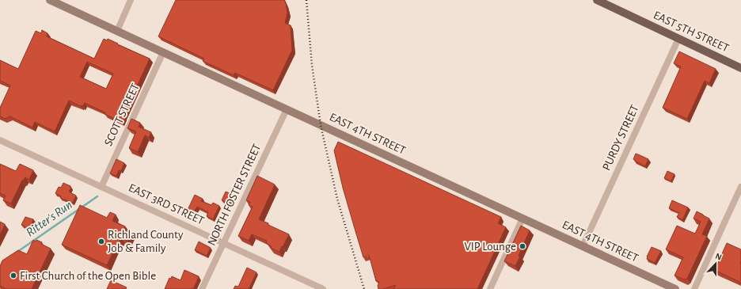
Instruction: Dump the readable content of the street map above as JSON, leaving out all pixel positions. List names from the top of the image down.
{
  "streets": {
    "main road": ["EAST 5TH STREET", "EAST 4TH STREET"],
    "street": [
      "SCOTT STREET",
      "PURDY STREET",
      "NORTH FOSTER STREET",
      "EAST 3RD STREET"
    ]
  },
  "crossings": [
    ["EAST 5TH STREET", "PURDY STREET"],
    ["SCOTT STREET", "EAST 4TH STREET"],
    ["SCOTT STREET", "EAST 3RD STREET"],
    ["EAST 4TH STREET", "PURDY STREET"],
    ["EAST 4TH STREET", "NORTH FOSTER STREET"],
    ["NORTH FOSTER STREET", "EAST 3RD STREET"]
  ],
  "water": ["Ritter's Run"],
  "places": ["Richland County Job & Family", "VIP Lounge", "First Church of the Open Bible"],
  "north": "top"
}
